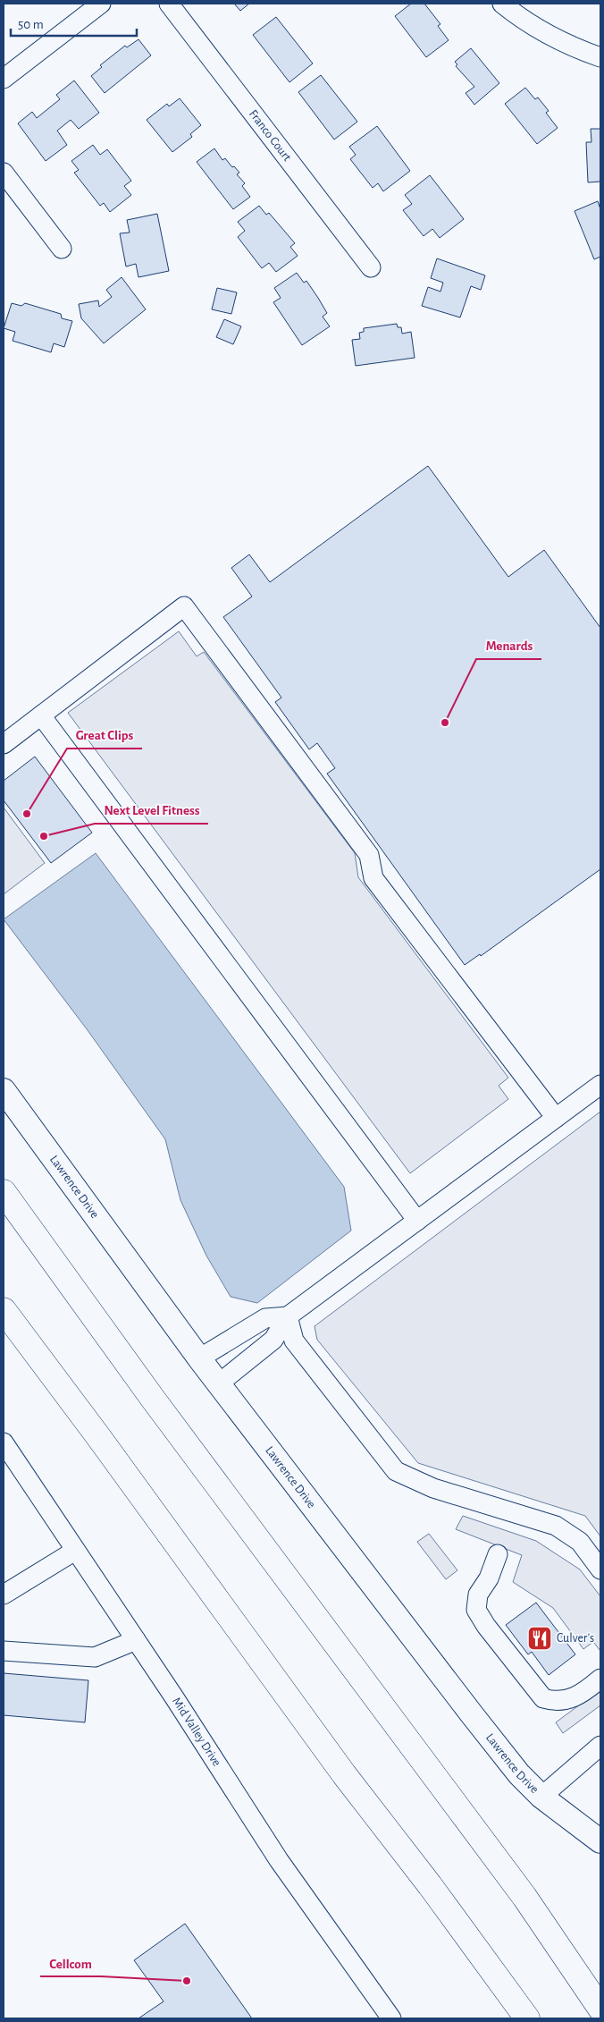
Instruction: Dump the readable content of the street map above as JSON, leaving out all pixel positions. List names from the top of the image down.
{
  "streets": {
    "main road": ["Lawrence Drive"],
    "street": ["Franco Court", "Mid Valley Drive"]
  },
  "places": {
    "other": [
      "Menards",
      "Great Clips",
      "Next Level Fitness",
      "Cellcom"
    ],
    "restaurant": ["Culver's"]
  },
  "scale_bar": "50 m"
}
